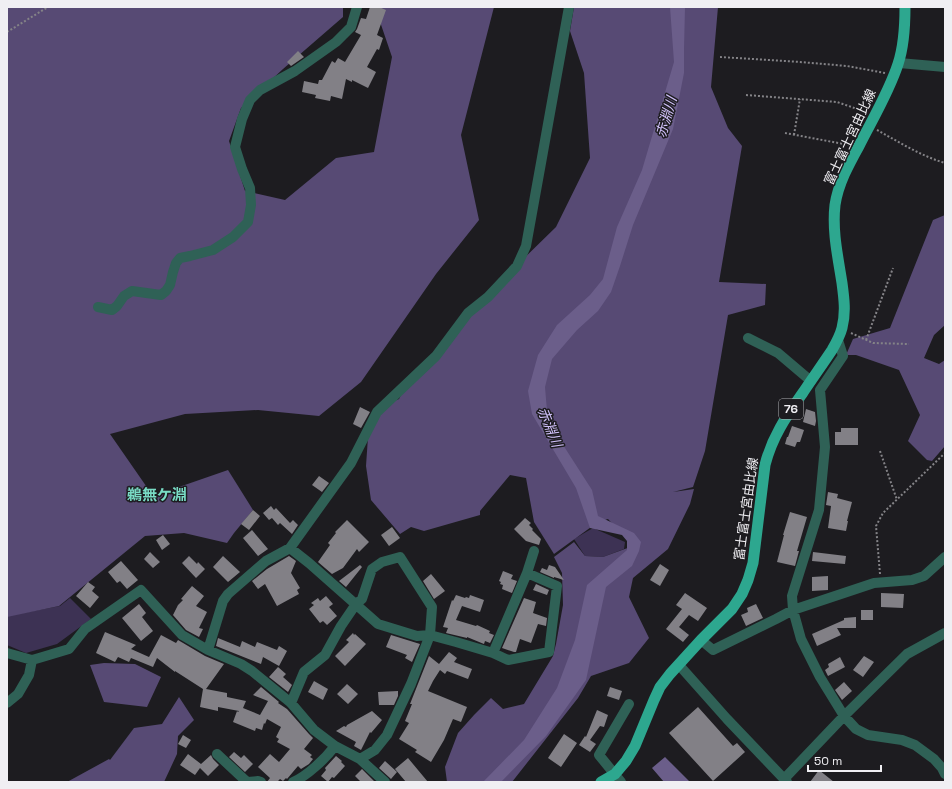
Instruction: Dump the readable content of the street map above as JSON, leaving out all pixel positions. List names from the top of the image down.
{
  "streets": {
    "main road": ["富士富士宮由比線", "76"]
  },
  "districts": ["鵜無ケ淵"],
  "water": ["赤淵川"],
  "scale_bar": "50 m"
}
